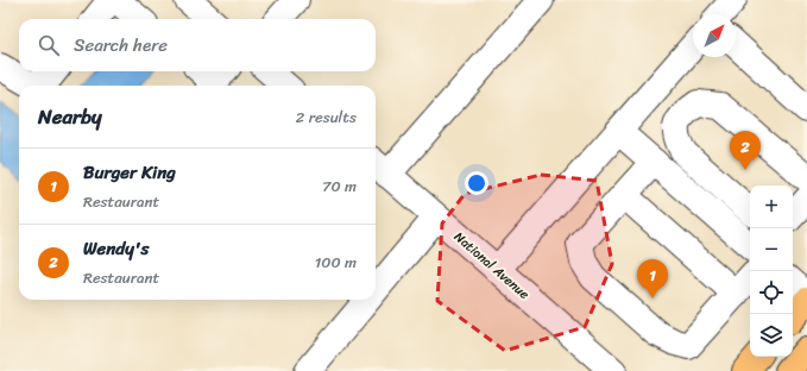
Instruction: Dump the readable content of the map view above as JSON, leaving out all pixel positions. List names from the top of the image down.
{
  "streets": {
    "street": ["National Avenue"]
  },
  "north": "top right",
  "page": {
    "search": "Search here",
    "heading": ["Nearby", "2 results"],
    "pins": ["2", "1"],
    "list": [
      {
        "mark": "1",
        "name": "Burger King",
        "note": "Restaurant",
        "value": "70 m"
      },
      {
        "mark": "2",
        "name": "Wendy's",
        "note": "Restaurant",
        "value": "100 m"
      }
    ],
    "map_buttons": ["+", "−"]
  }
}
